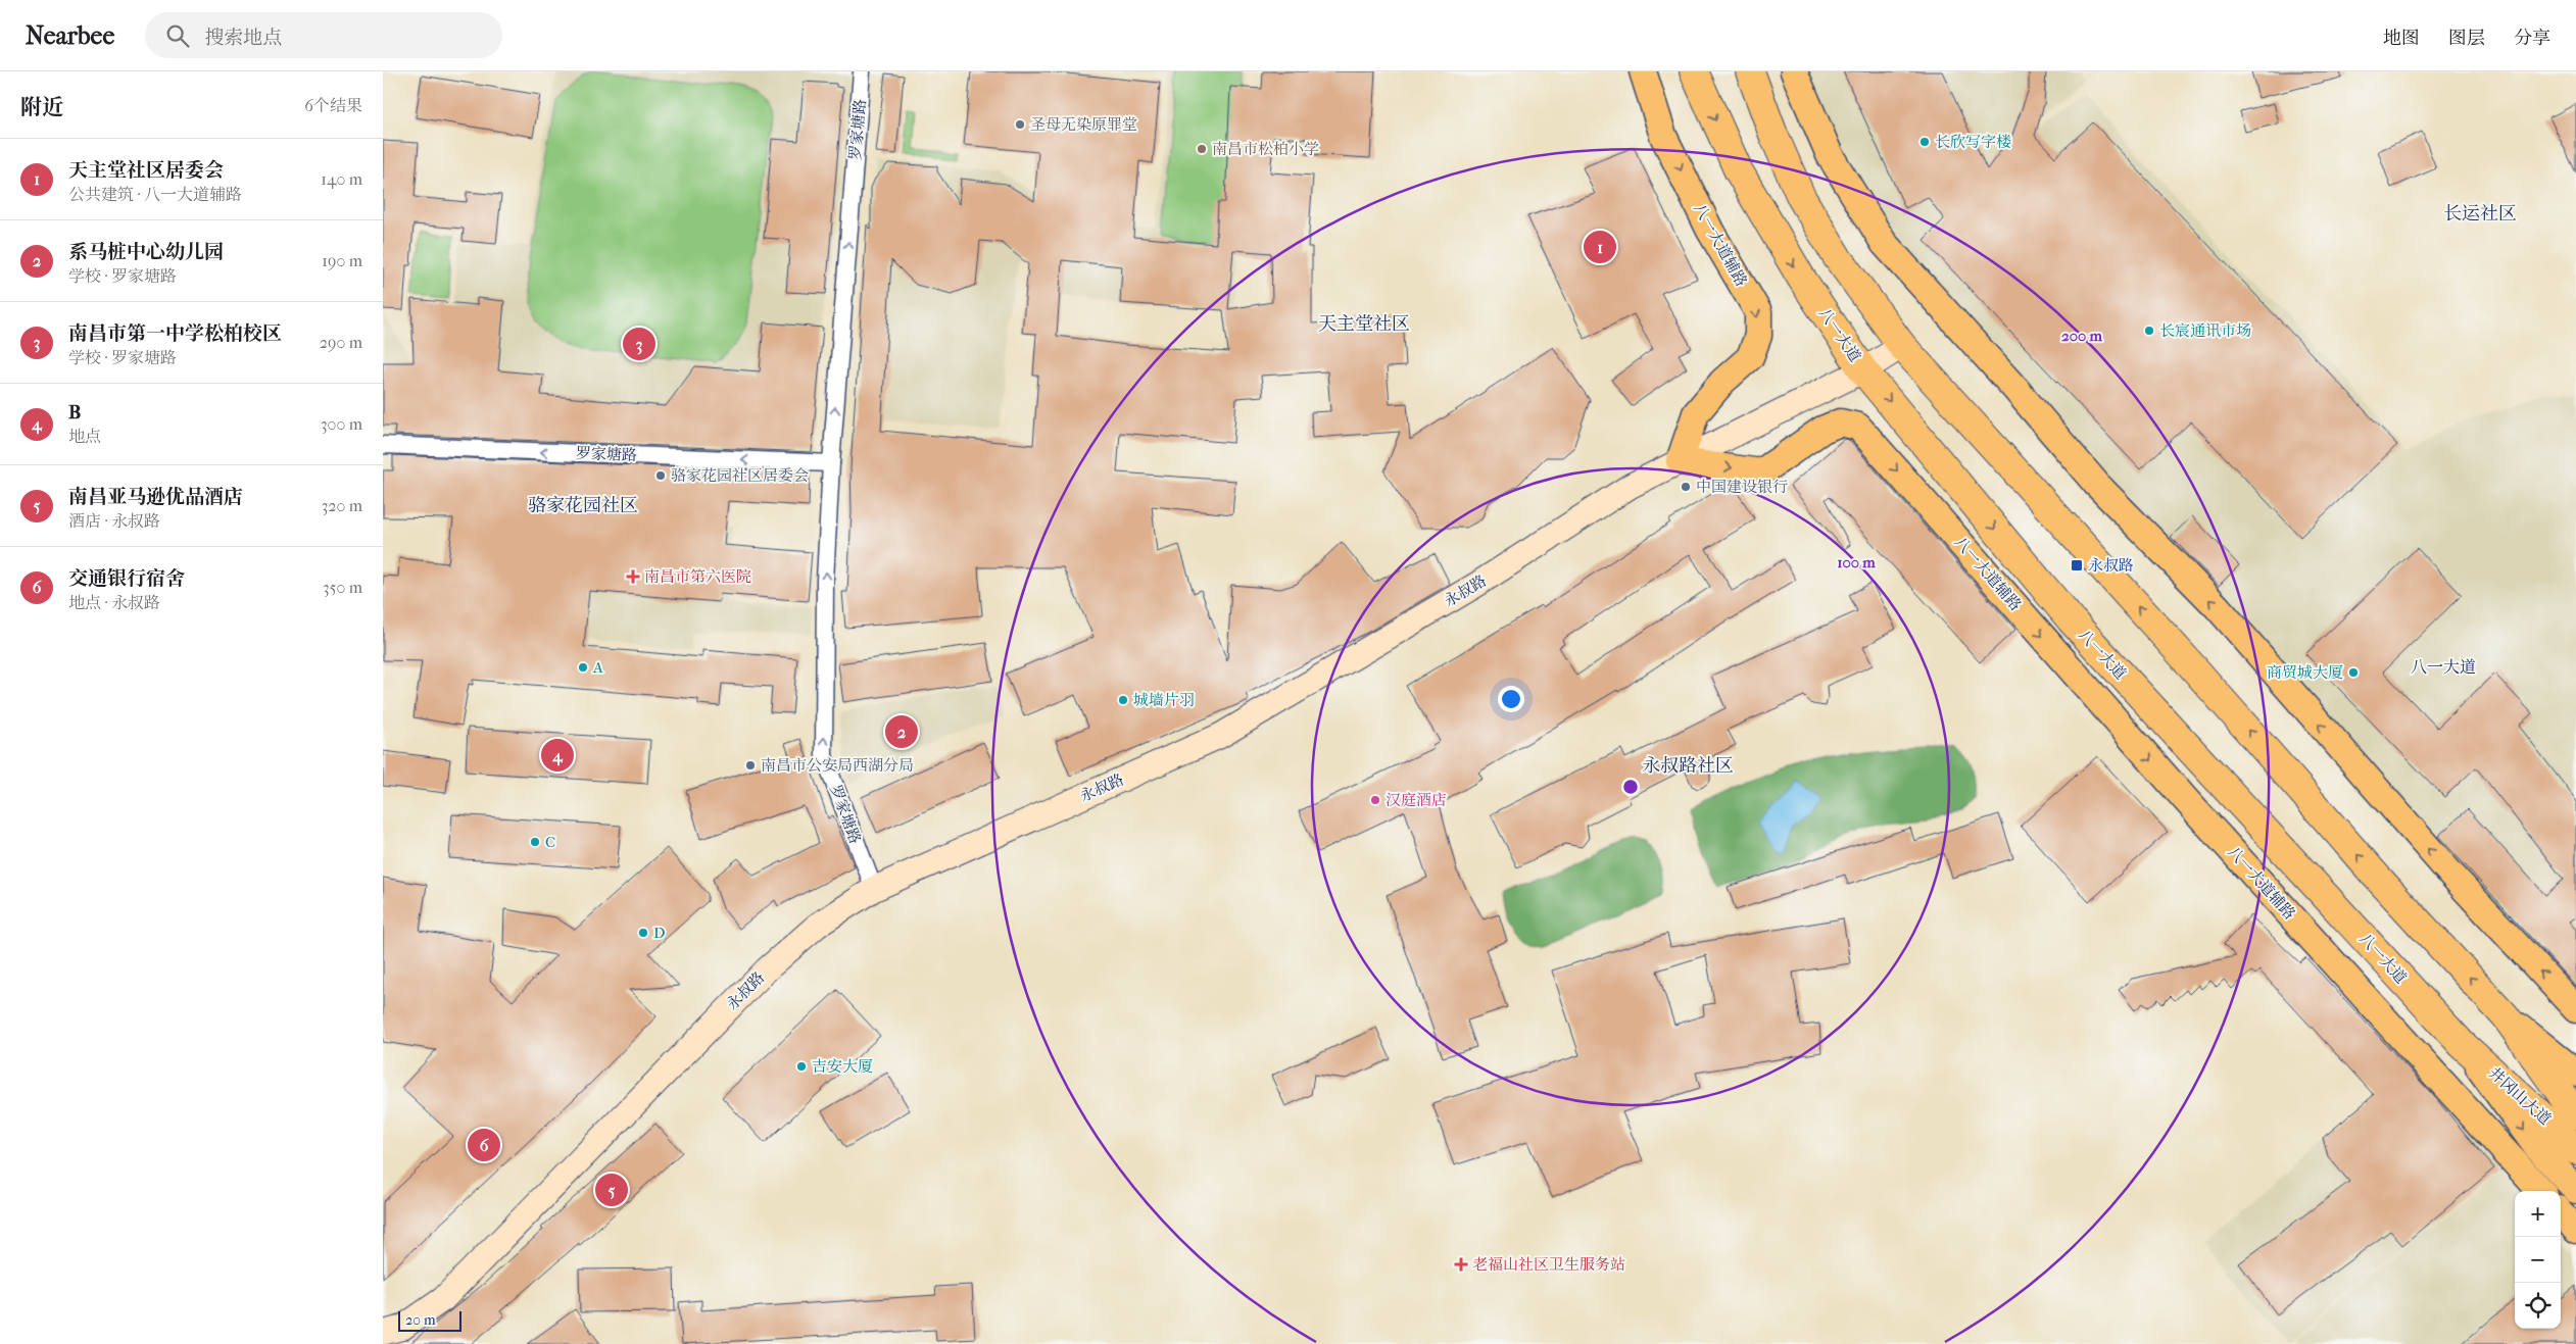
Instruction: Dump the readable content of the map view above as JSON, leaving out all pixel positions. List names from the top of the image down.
{
  "streets": {
    "highway": ["八一大道", "井冈山大道"],
    "main road": ["八一大道辅路"],
    "street": ["罗家塘路", "永叔路"]
  },
  "crossings": [
    ["罗家塘路", "永叔路"],
    ["八一大道辅路", "永叔路"],
    ["八一大道", "永叔路"],
    ["八一大道", "井冈山大道"]
  ],
  "districts": [
    "长运社区",
    "天主堂社区",
    "骆家花园社区",
    "八一大道",
    "永叔路社区"
  ],
  "places": {
    "other": [
      "圣母无染原罪堂",
      "长欣写字楼",
      "南昌市松柏小学",
      "长宸通讯市场",
      "骆家花园社区居委会",
      "中国建设银行",
      "A",
      "商贸城大厦",
      "城墙片羽",
      "南昌市公安局西湖分局",
      "汉庭酒店",
      "C",
      "D",
      "吉安大厦"
    ],
    "transit": ["永叔路"],
    "health": ["南昌市第六医院", "老福山社区卫生服务站"]
  },
  "scale_bar": "20 m",
  "page": {
    "header": "Nearbee",
    "search": "搜索地点",
    "nav": ["地图", "图层", "分享"],
    "heading": ["附近", "6个结果"],
    "list": [
      {
        "mark": "1",
        "name": "天主堂社区居委会",
        "note": "公共建筑 · 八一大道辅路",
        "value": "140 m"
      },
      {
        "mark": "2",
        "name": "系马桩中心幼儿园",
        "note": "学校 · 罗家塘路",
        "value": "190 m"
      },
      {
        "mark": "3",
        "name": "南昌市第一中学松柏校区",
        "note": "学校 · 罗家塘路",
        "value": "290 m"
      },
      {
        "mark": "4",
        "name": "B",
        "note": "地点",
        "value": "300 m"
      },
      {
        "mark": "5",
        "name": "南昌亚马逊优品酒店",
        "note": "酒店 · 永叔路",
        "value": "320 m"
      },
      {
        "mark": "6",
        "name": "交通银行宿舍",
        "note": "地点 · 永叔路",
        "value": "350 m"
      }
    ],
    "pins": [
      "1",
      "3",
      "2",
      "4",
      "6",
      "5"
    ],
    "map_buttons": ["+", "−"],
    "scale": "20 m"
  },
  "rings": ["200 m", "100 m"]
}
